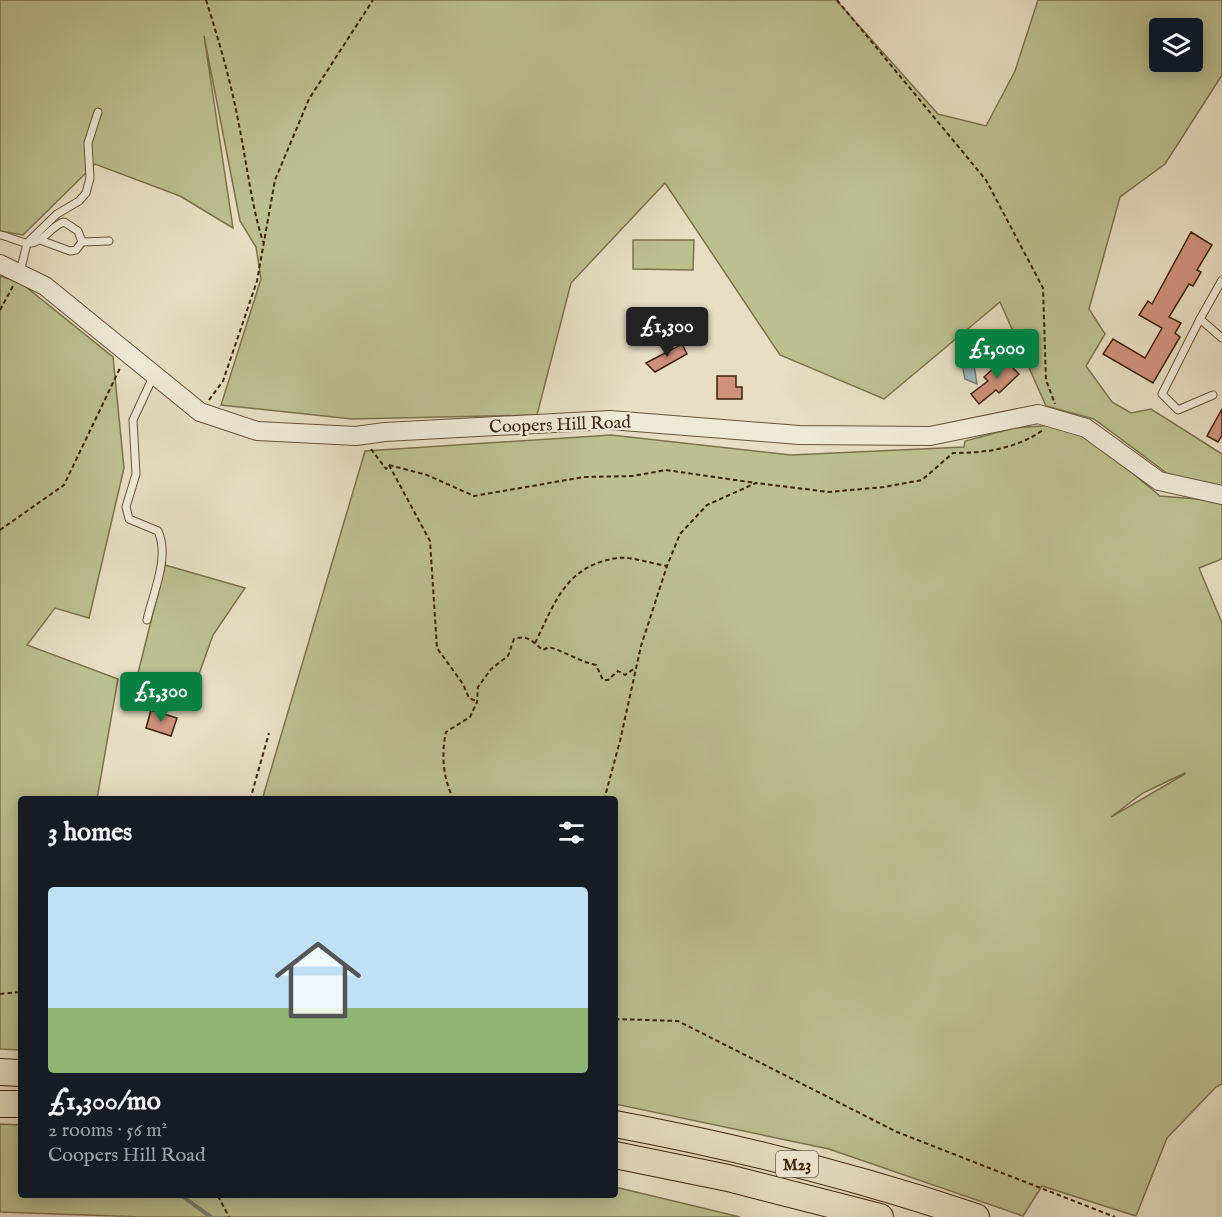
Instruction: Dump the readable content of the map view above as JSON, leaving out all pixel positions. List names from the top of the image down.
{
  "streets": {
    "highway": ["M23"],
    "street": ["Coopers Hill Road"]
  },
  "page": {
    "price": ["£1,300", "£1,000", "£1,300"],
    "heading": "3 homes",
    "list": [
      {
        "name": "£1,300/mo",
        "note": "2 rooms · 56 m² · Coopers Hill Road"
      }
    ]
  }
}
